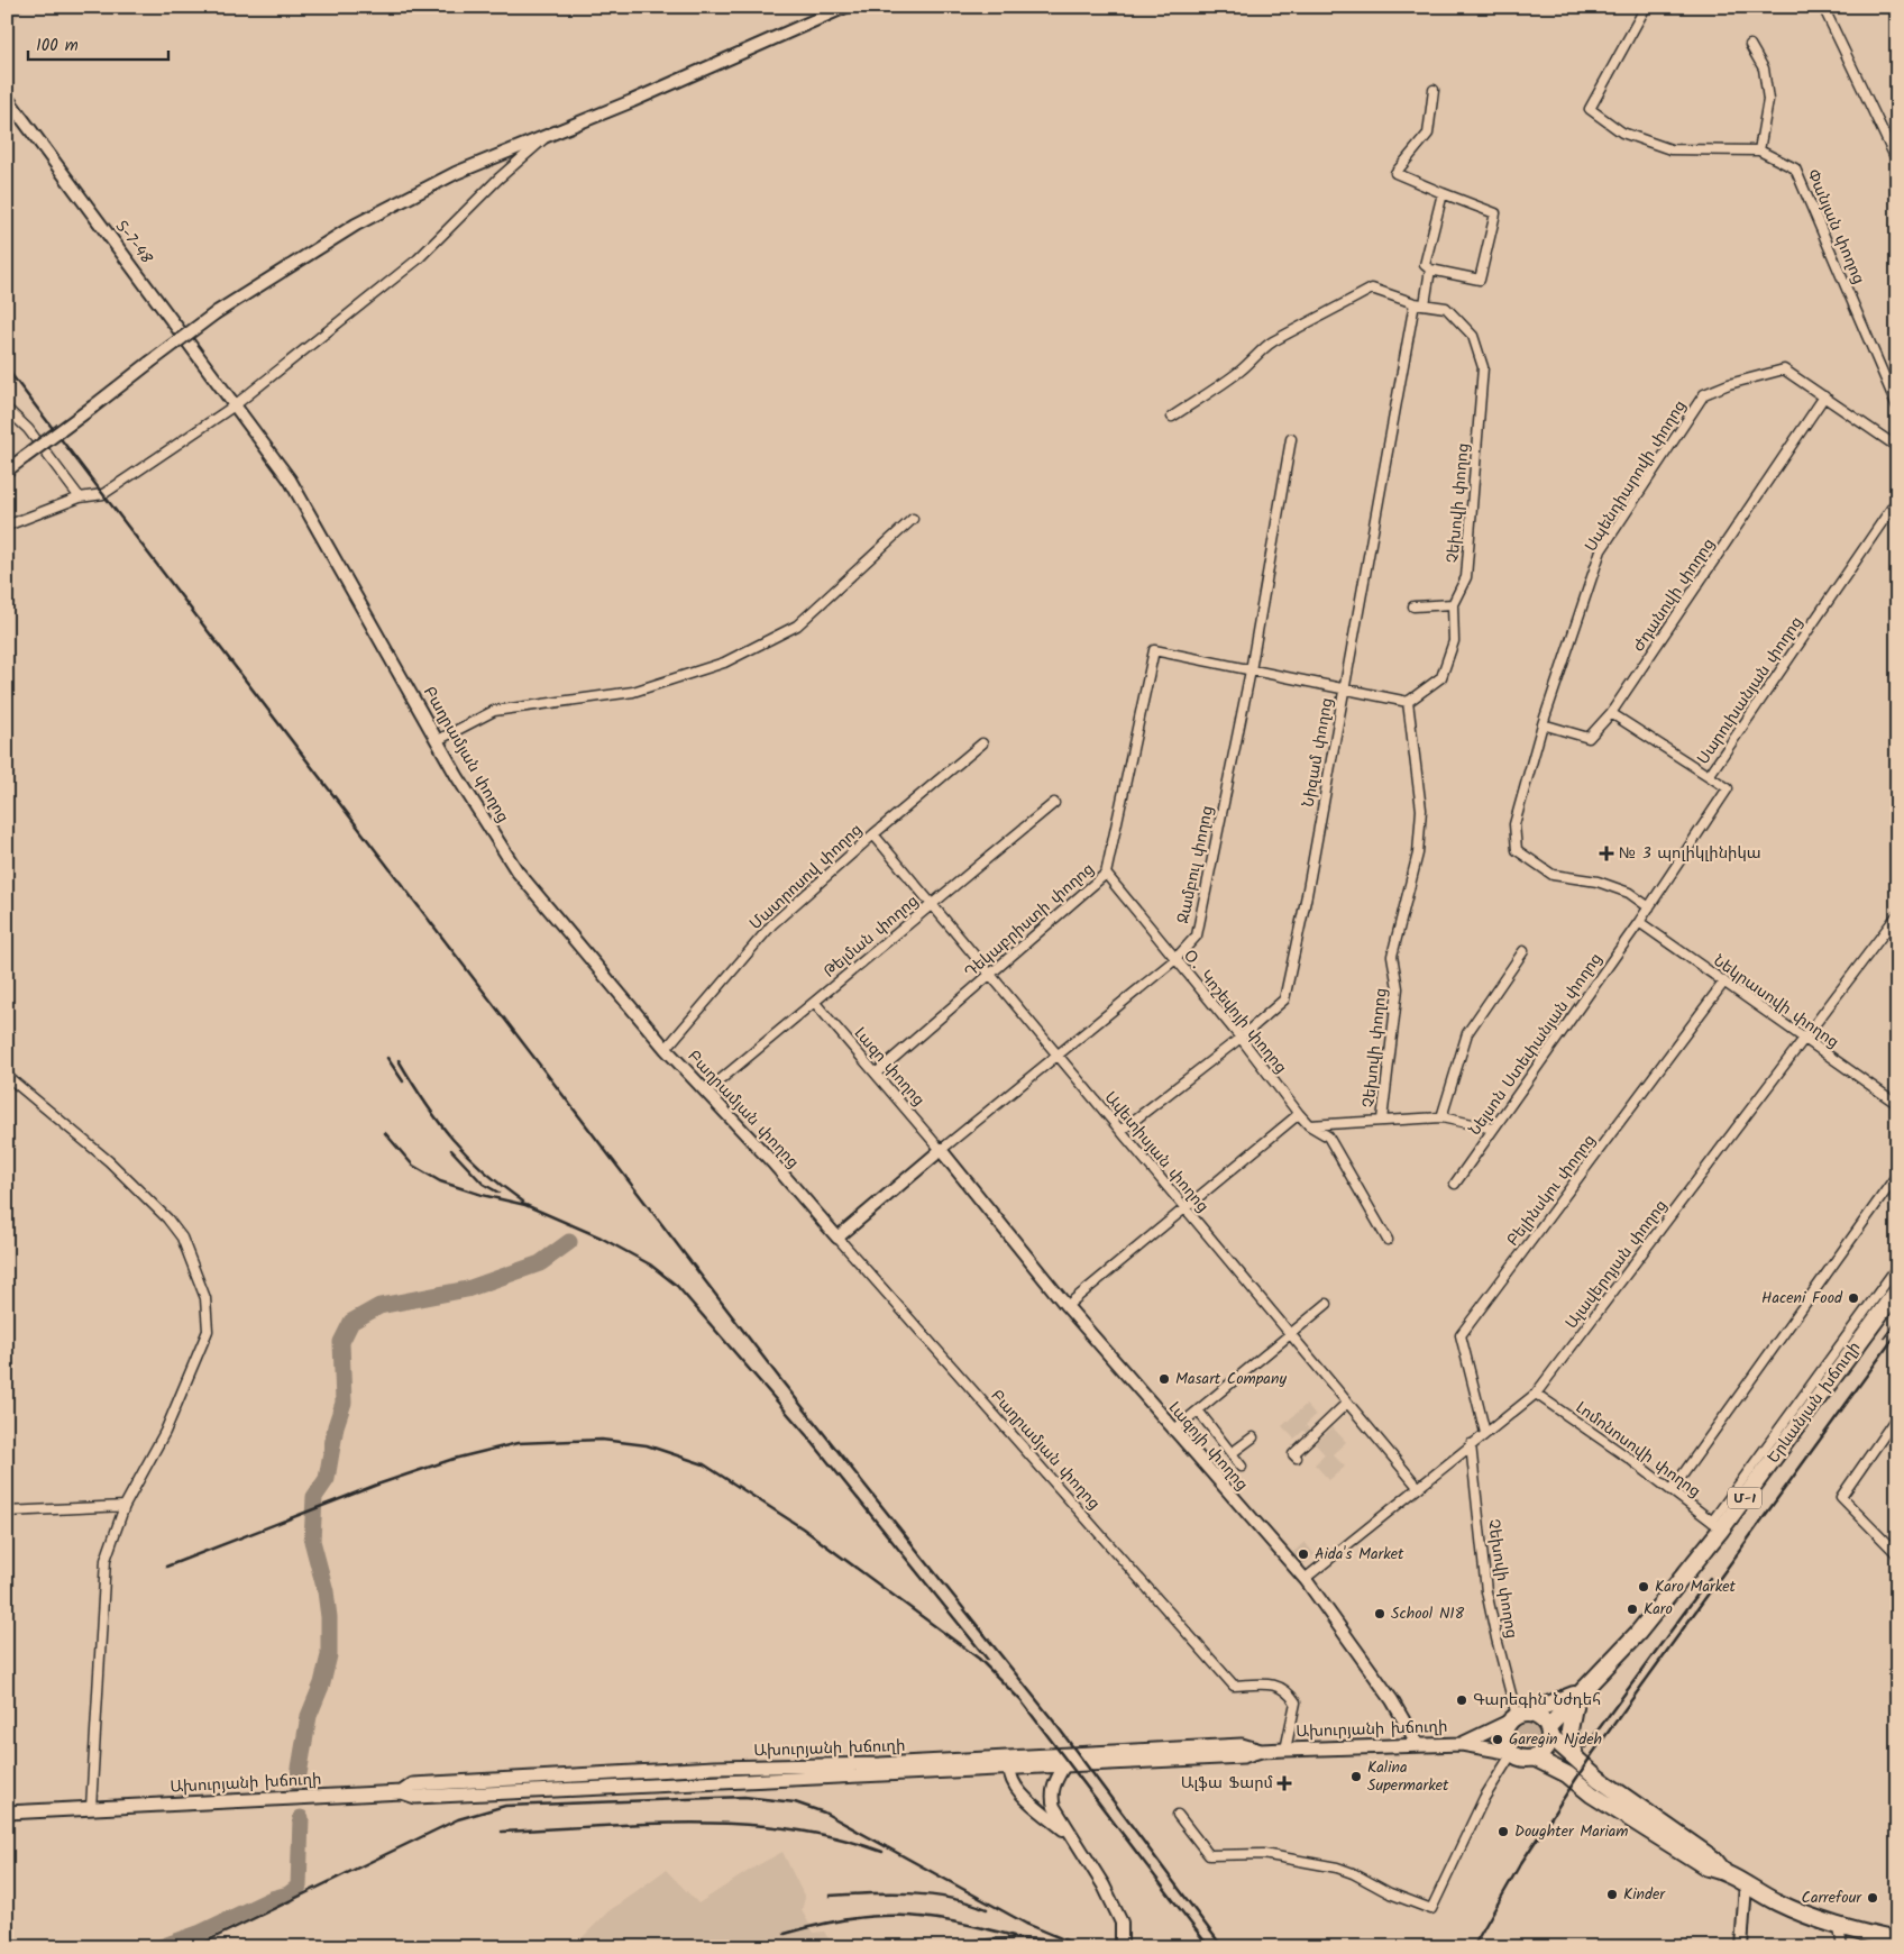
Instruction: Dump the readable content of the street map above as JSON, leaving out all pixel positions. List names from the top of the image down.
{
  "streets": {
    "highway": ["Երևանյան խճուղի", "Մ-1"],
    "main road": ["Ախուրյանի խճուղի"],
    "street": [
      "Փանյան փողոց",
      "Տ-7-48",
      "Սպենդիարովի փողոց",
      "Չեխովի փողոց",
      "Ժդանովի փողոց",
      "Սարուխանյան փողոց",
      "Նիզամ փողոց",
      "Բաղրամյան փողոց",
      "Ջամբուլ փողոց",
      "Մատրոսով փողոց",
      "Դեկաբրիստի փողոց",
      "Թելման փողոց",
      "Նեկրասովի փողոց",
      "Օ․ Կոշեվոյի փողոց",
      "Նելսոն Ստեփանյան փողոց",
      "Լազո փողոց",
      "Ավետիսյան փողոց",
      "Բելինսկու փողոց",
      "Ալավերդյան փողոց",
      "Լազոյի փողոց",
      "Լոմոնոսովի փողոց"
    ]
  },
  "crossings": [
    ["Տ-7-48", "Բաղրամյան փողոց"],
    ["Սպենդիարովի փողոց", "Ժդանովի փողոց"],
    ["Սպենդիարովի փողոց", "Սարուխանյան փողոց"],
    ["Չեխովի փողոց", "Նիզամ փողոց"],
    ["Չեխովի փողոց", "Ալավերդյան փողոց"],
    ["Չեխովի փողոց", "Երևանյան խճուղի"],
    ["Չեխովի փողոց", "Ախուրյանի խճուղի"],
    ["Սարուխանյան փողոց", "Նեկրասովի փողոց"],
    ["Սարուխանյան փողոց", "Նելսոն Ստեփանյան փողոց"],
    ["Նիզամ փողոց", "Օ․ Կոշեվոյի փողոց"],
    ["Նիզամ փողոց", "Ավետիսյան փողոց"],
    ["Բաղրամյան փողոց", "Ջամբուլ փողոց"],
    ["Բաղրամյան փողոց", "Մատրոսով փողոց"],
    ["Բաղրամյան փողոց", "Թելման փողոց"],
    ["Բաղրամյան փողոց", "Ախուրյանի խճուղի"],
    ["Ջամբուլ փողոց", "Դեկաբրիստի փողոց"],
    ["Ջամբուլ փողոց", "Օ․ Կոշեվոյի փողոց"],
    ["Ջամբուլ փողոց", "Լազո փողոց"],
    ["Ջամբուլ փողոց", "Ավետիսյան փողոց"],
    ["Ջամբուլ փողոց", "Լազոյի փողոց"],
    ["Մատրոսով փողոց", "Ավետիսյան փողոց"],
    ["Դեկաբրիստի փողոց", "Օ․ Կոշեվոյի փողոց"],
    ["Դեկաբրիստի փողոց", "Լազո փողոց"],
    ["Դեկաբրիստի փողոց", "Ավետիսյան փողոց"],
    ["Թելման փողոց", "Լազո փողոց"],
    ["Թելման փողոց", "Ավետիսյան փողոց"],
    ["Նեկրասովի փողոց", "Նելսոն Ստեփանյան փողոց"],
    ["Նեկրասովի փողոց", "Բելինսկու փողոց"],
    ["Նեկրասովի փողոց", "Ալավերդյան փողոց"],
    ["Լազո փողոց", "Լազոյի փողոց"],
    ["Ավետիսյան փողոց", "Ալավերդյան փողոց"],
    ["Բելինսկու փողոց", "Ալավերդյան փողոց"],
    ["Ալավերդյան փողոց", "Լազոյի փողոց"],
    ["Ալավերդյան փողոց", "Լոմոնոսովի փողոց"],
    ["Երևանյան խճուղի", "Լոմոնոսովի փողոց"],
    ["Երևանյան խճուղի", "Ախուրյանի խճուղի"],
    ["Լազոյի փողոց", "Ախուրյանի խճուղի"]
  ],
  "places": {
    "health": ["№ 3 պոլիկլինիկա", "Ալֆա Ֆարմ"],
    "other": [
      "Haceni Food",
      "Masart Company",
      "Aida's Market",
      "Karo Market",
      "Karo",
      "School N18",
      "Գարեգին Նժդեհ",
      "Garegin Njdeh",
      "Kalina Supermarket",
      "Doughter Mariam",
      "Kinder",
      "Carrefour"
    ]
  },
  "scale_bar": "100 m"
}
